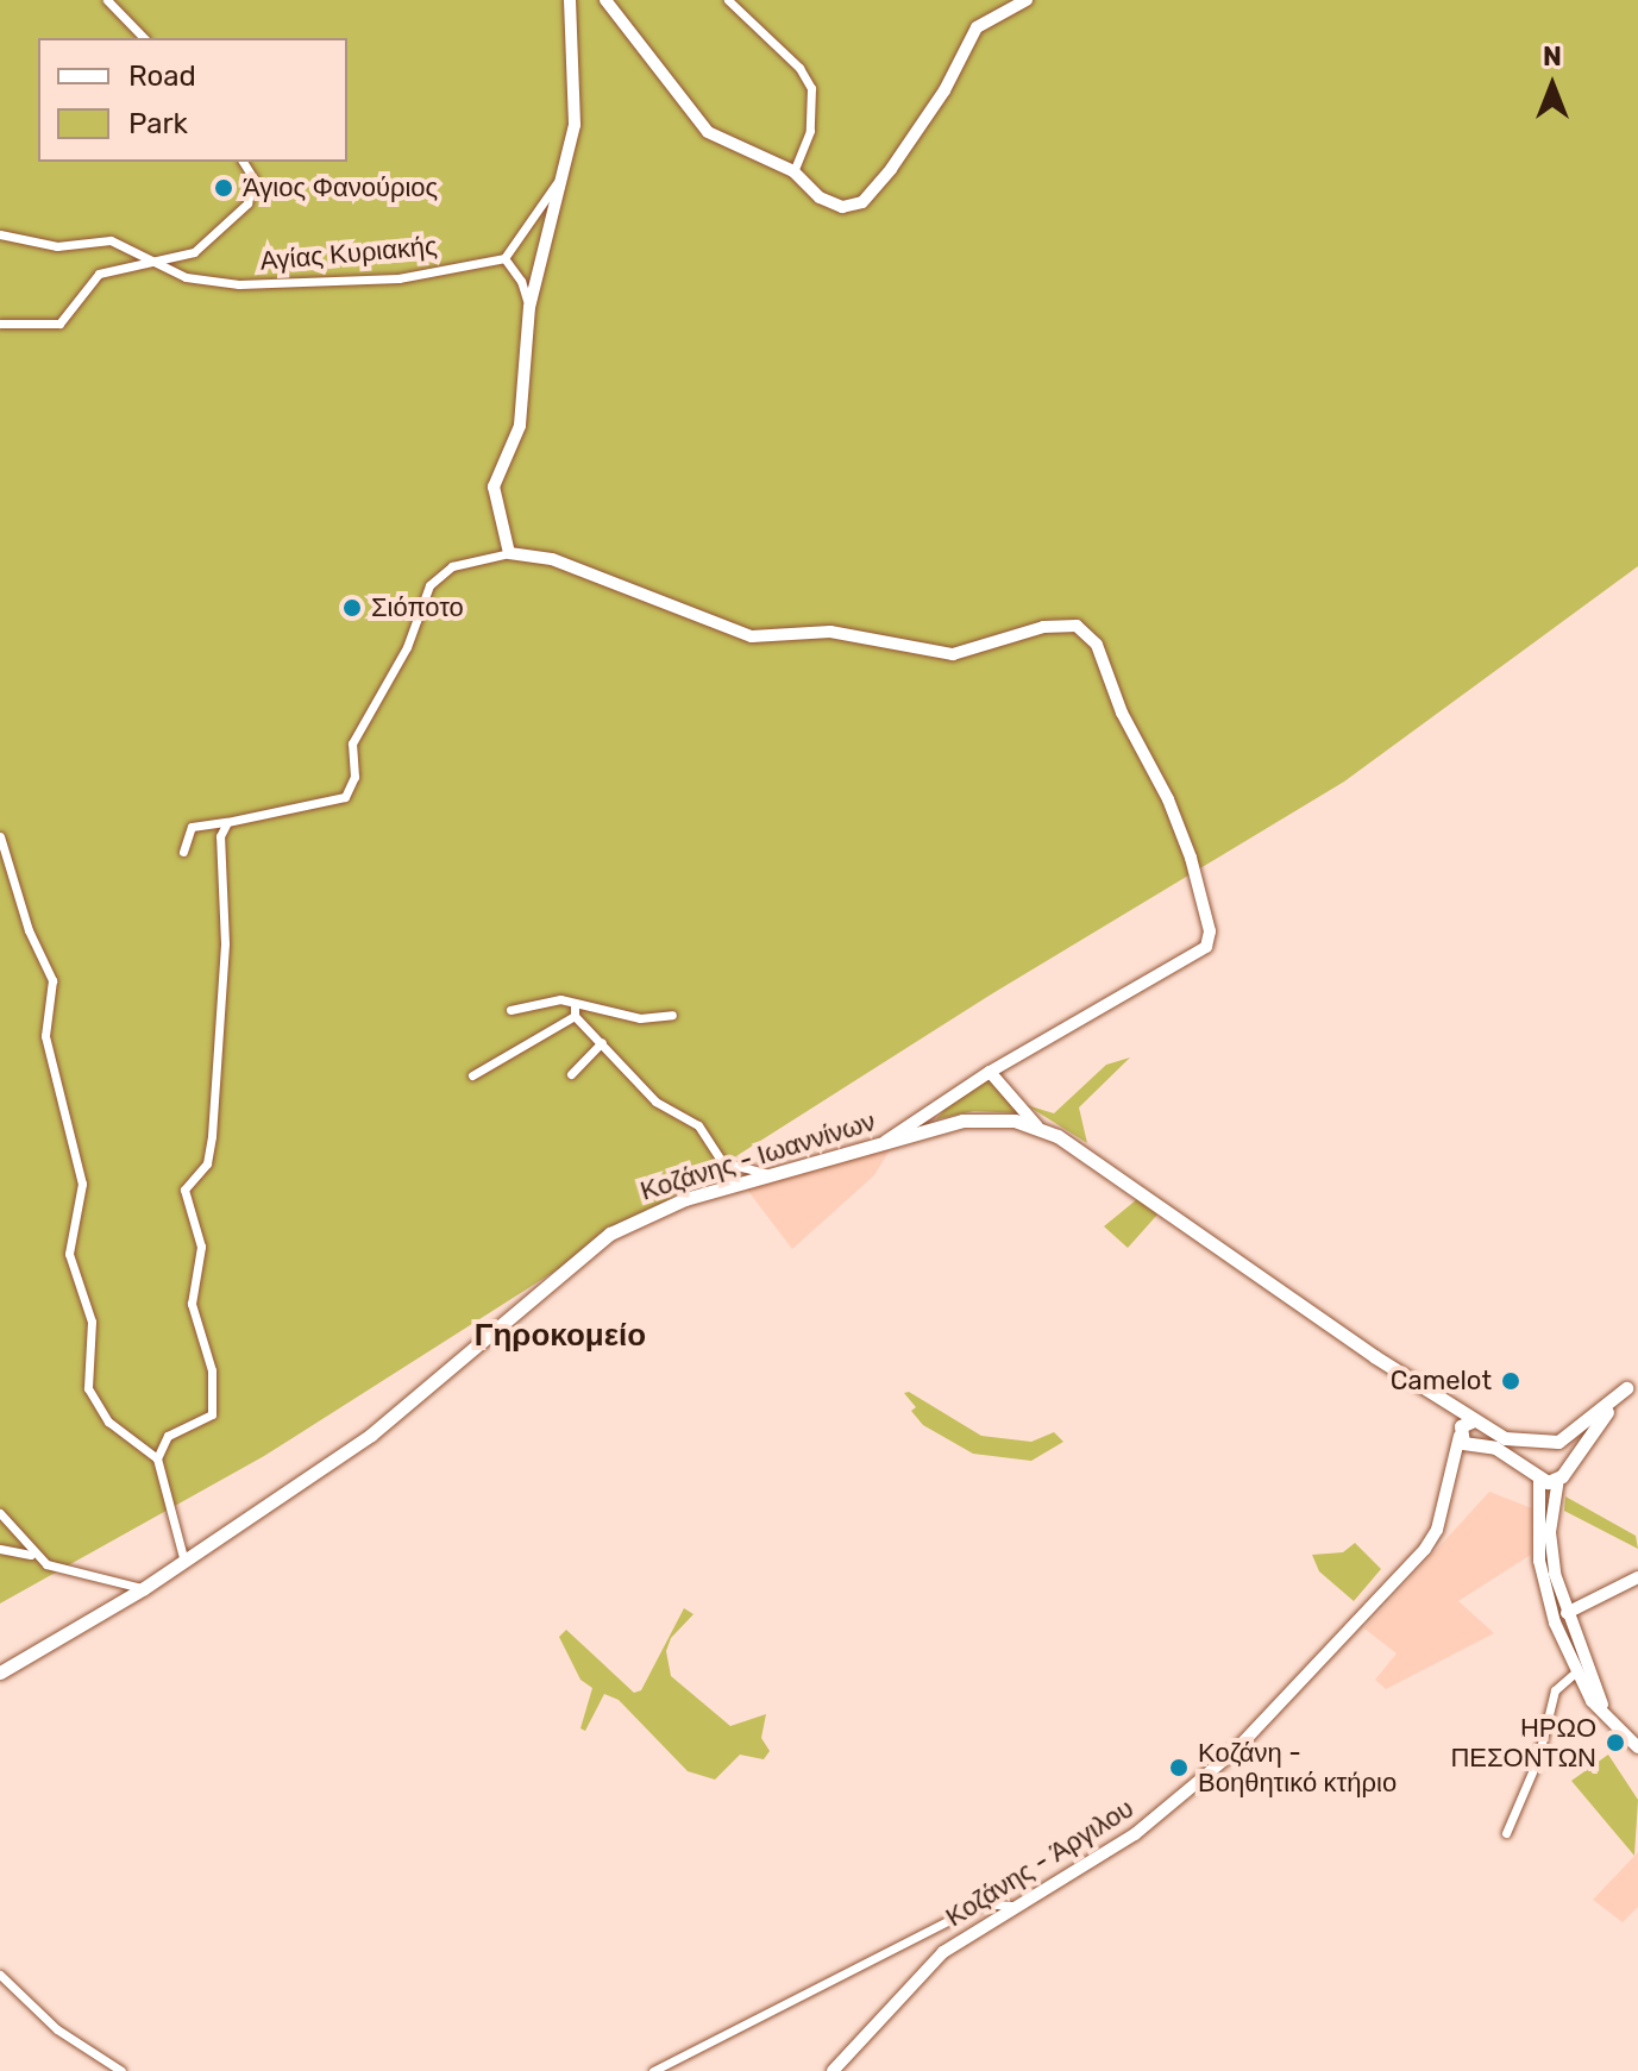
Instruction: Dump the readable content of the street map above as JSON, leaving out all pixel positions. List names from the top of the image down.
{
  "streets": {
    "main road": ["Κοζάνης - Ιωαννίνων"],
    "street": ["Αγίας Κυριακής", "Κοζάνης - Άργιλου"]
  },
  "districts": ["Γηροκομείο"],
  "places": [
    "Άγιος Φανούριος",
    "Σιόποτο",
    "Camelot",
    "ΗΡΩΟ ΠΕΣΟΝΤΩΝ",
    "Κοζάνη - Βοηθητικό κτήριο"
  ],
  "legend": ["Road", "Park"],
  "north": "top"
}
